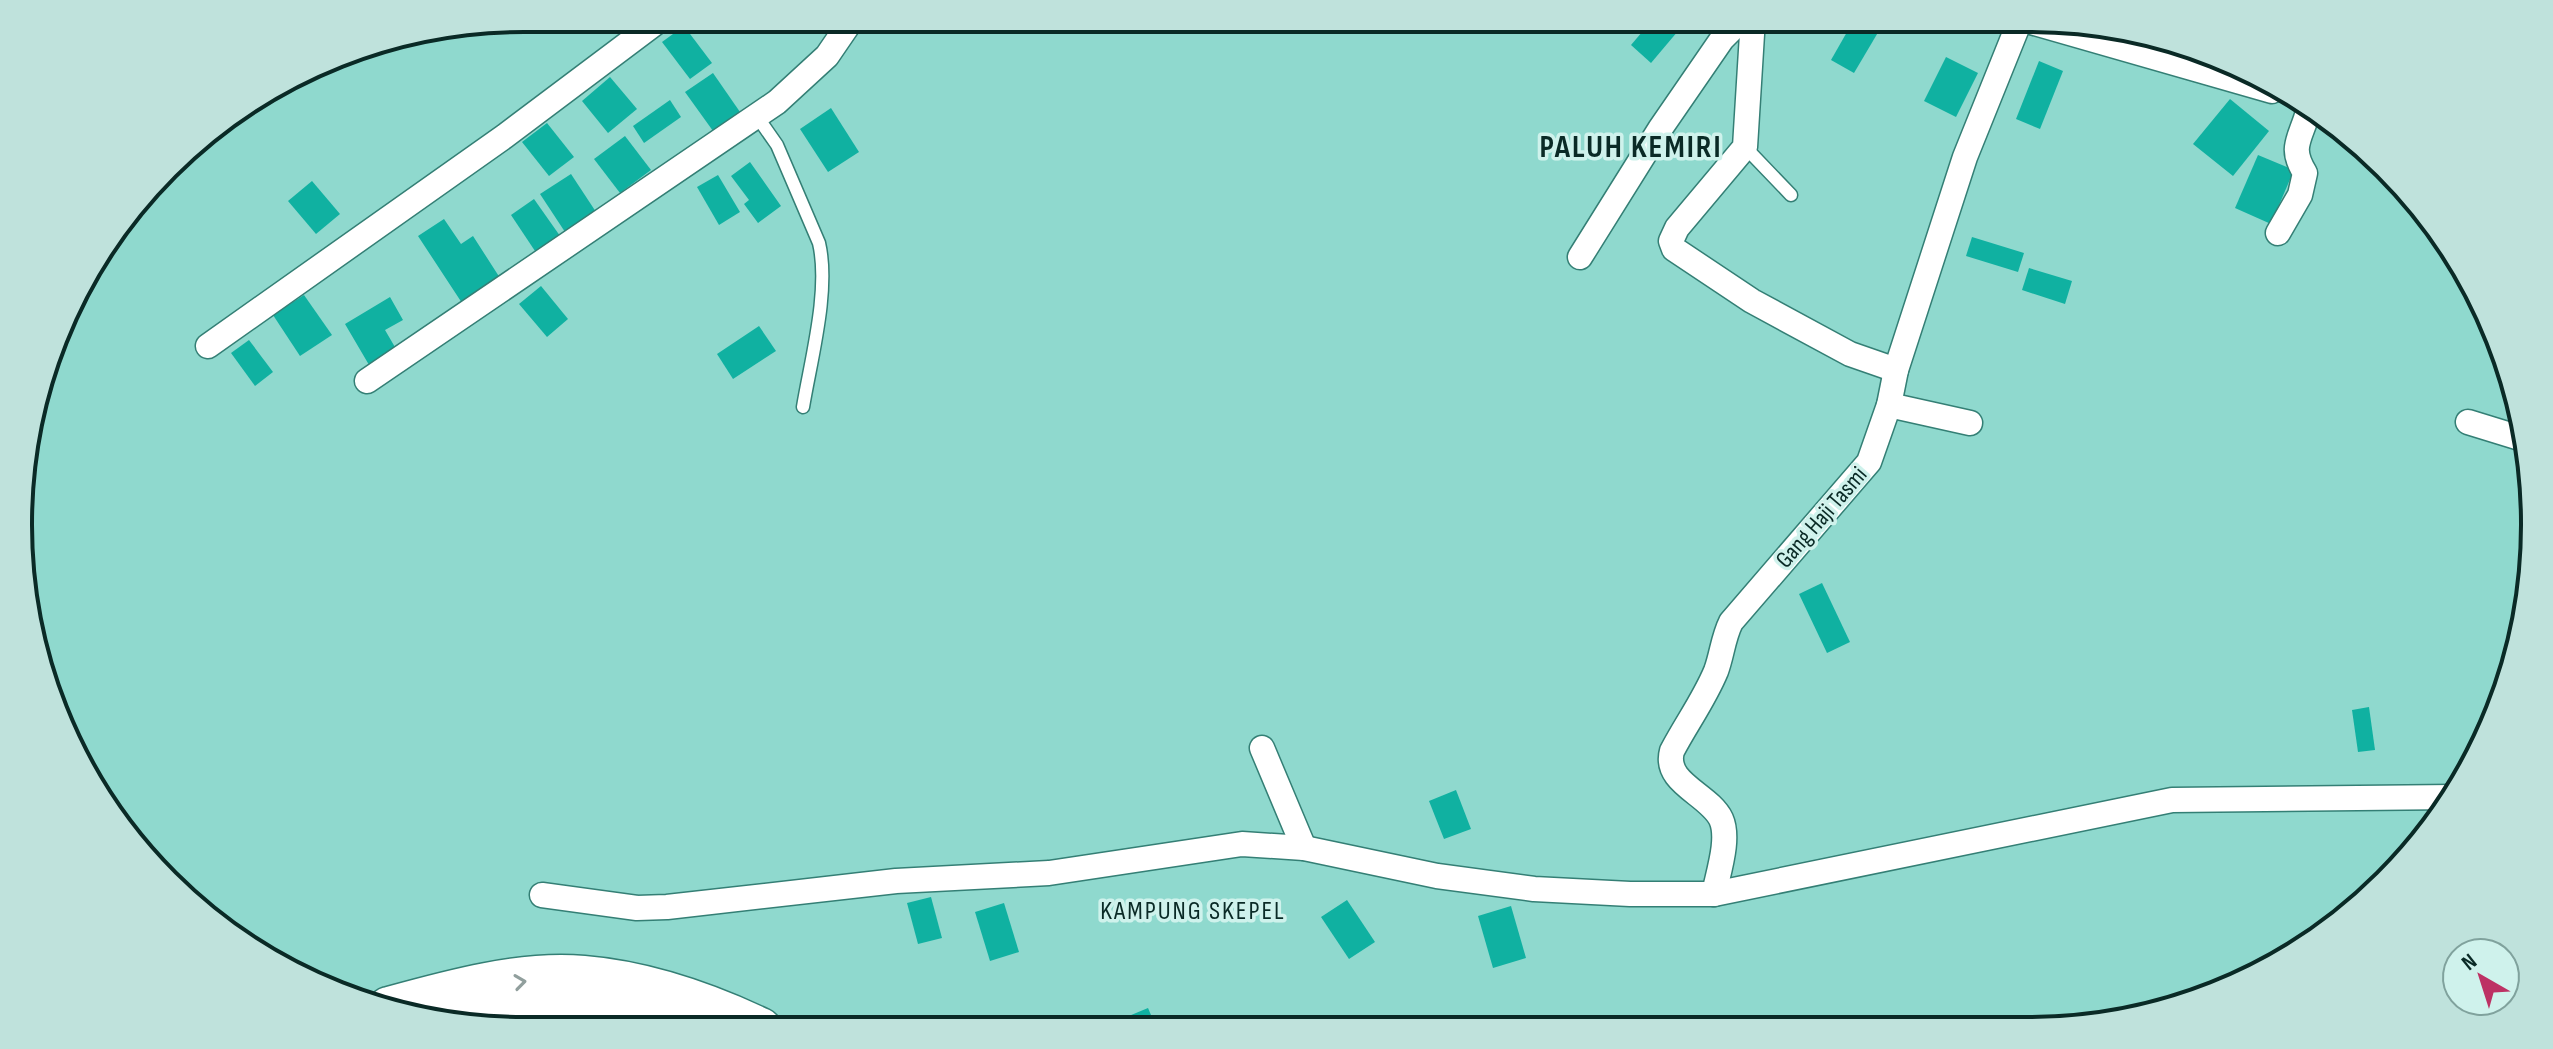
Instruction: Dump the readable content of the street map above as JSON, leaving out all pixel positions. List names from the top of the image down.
{
  "streets": {
    "street": ["Gang Haji Tasmi"]
  },
  "districts": ["PALUH KEMIRI", "KAMPUNG SKEPEL"],
  "north": "top left"
}
